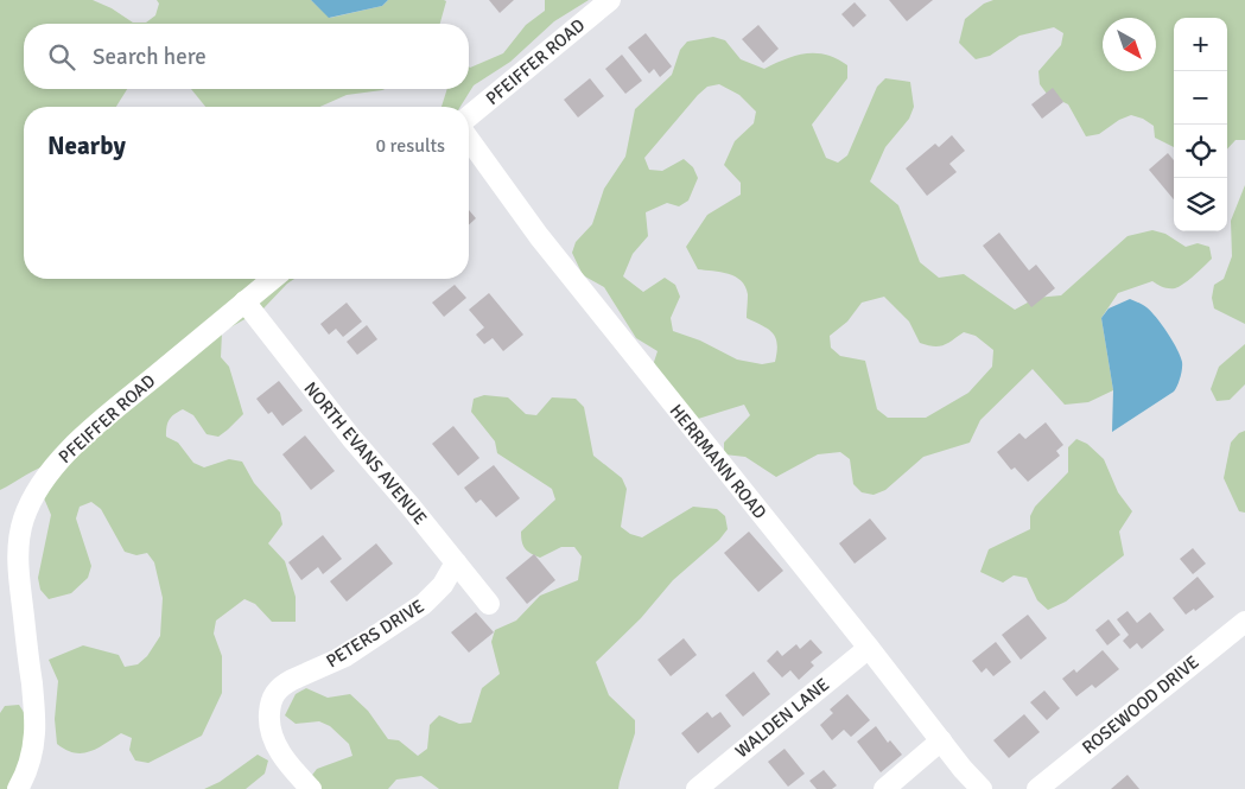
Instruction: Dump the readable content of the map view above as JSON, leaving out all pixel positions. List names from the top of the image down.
{
  "streets": {
    "street": [
      "PFEIFFER ROAD",
      "NORTH EVANS AVENUE",
      "HERRMANN ROAD",
      "PETERS DRIVE",
      "ROSEWOOD DRIVE",
      "WALDEN LANE"
    ]
  },
  "crossings": [
    ["PFEIFFER ROAD", "NORTH EVANS AVENUE"],
    ["NORTH EVANS AVENUE", "PETERS DRIVE"],
    ["HERRMANN ROAD", "WALDEN LANE"]
  ],
  "north": "bottom right",
  "page": {
    "map_buttons": ["+", "−"],
    "search": "Search here",
    "heading": ["Nearby", "0 results"]
  }
}
